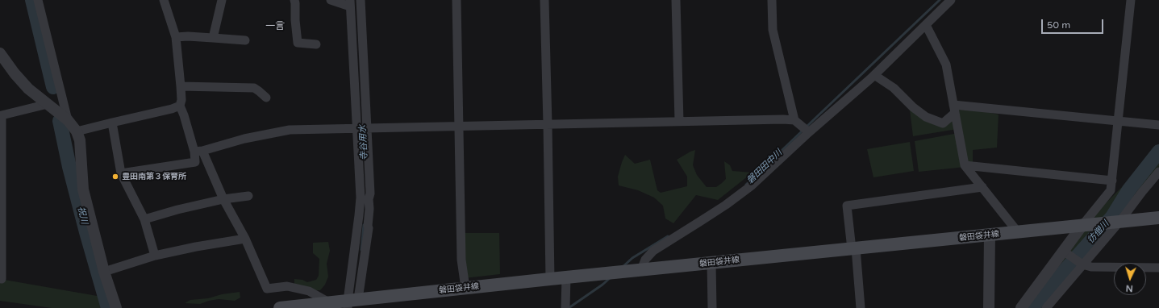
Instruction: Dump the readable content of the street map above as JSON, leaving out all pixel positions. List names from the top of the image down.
{
  "streets": {
    "main road": ["磐田袋井線"]
  },
  "districts": ["一言"],
  "water": [
    "寺谷用水",
    "磐田田中川",
    "祝川",
    "彷僧川"
  ],
  "places": ["豊田南第３保育所"],
  "scale_bar": "50 m",
  "north": "bottom"
}
